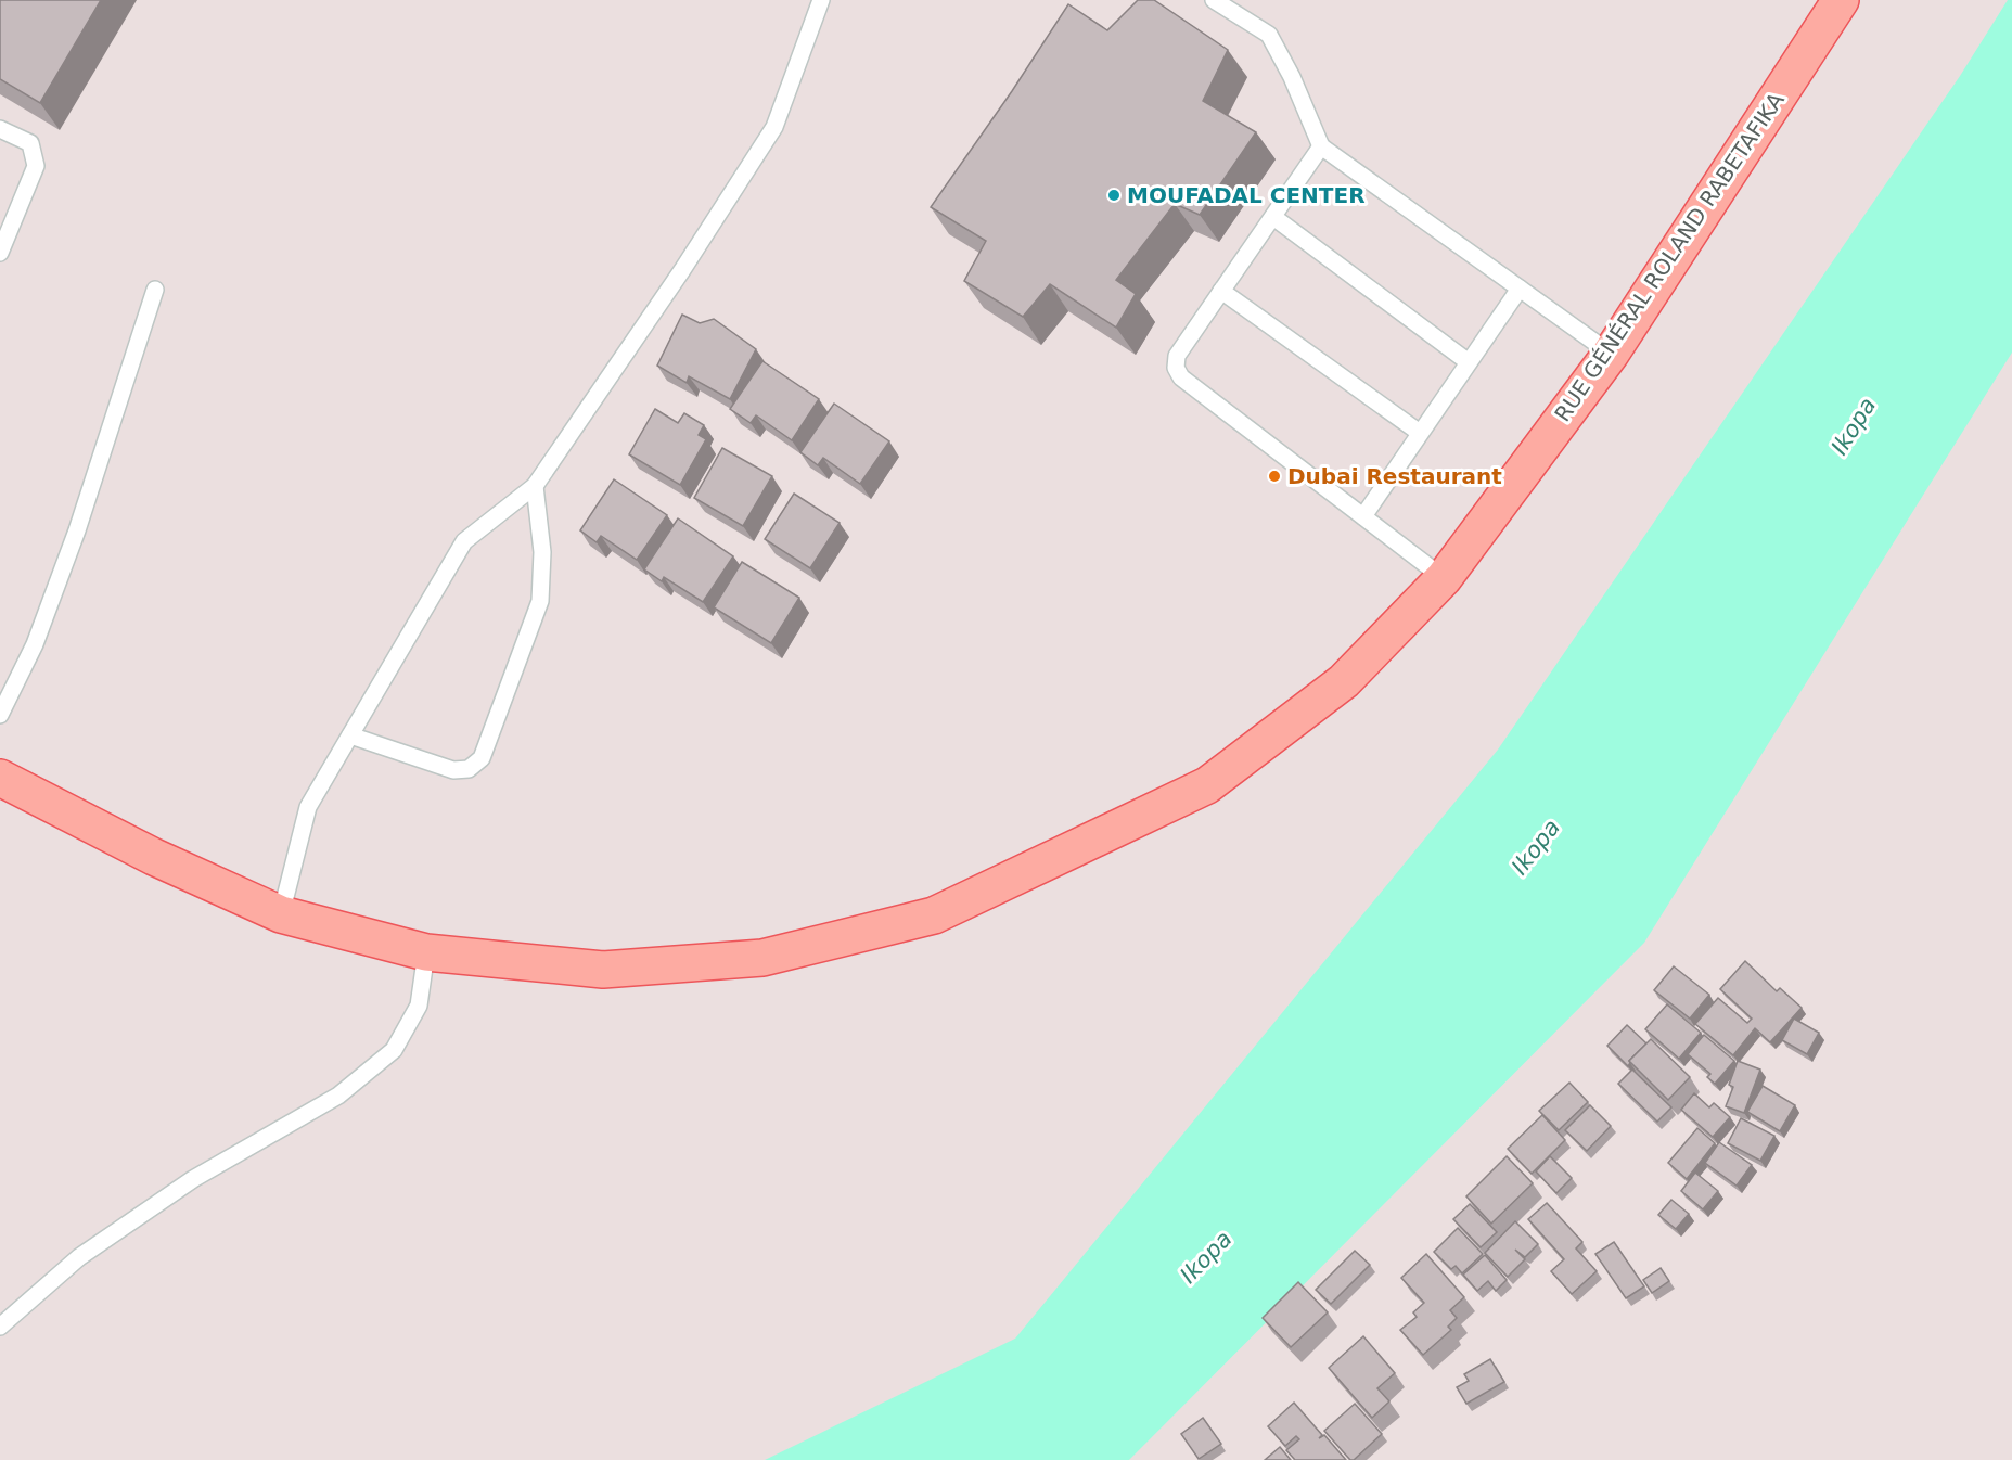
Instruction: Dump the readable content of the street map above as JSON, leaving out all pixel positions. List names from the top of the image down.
{
  "streets": {
    "main road": ["RUE GÉNÉRAL ROLAND RABETAFIKA"]
  },
  "water": ["Ikopa"],
  "places": ["MOUFADAL CENTER", "Dubai Restaurant"]
}
